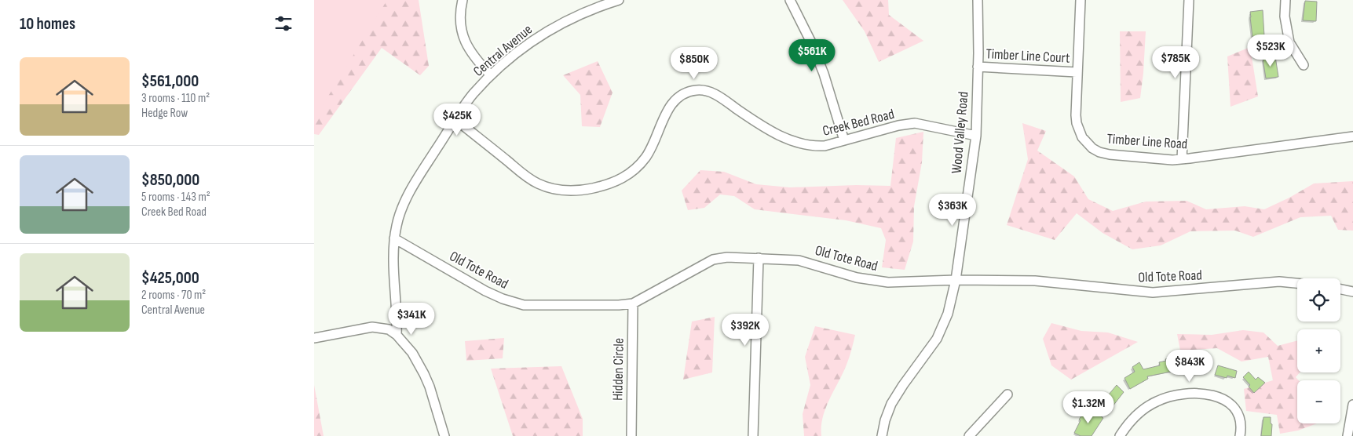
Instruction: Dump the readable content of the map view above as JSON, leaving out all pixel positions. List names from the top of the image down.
{
  "streets": {
    "street": [
      "Central Avenue",
      "Timber Line Court",
      "Creek Bed Road",
      "Wood Valley Road",
      "Timber Line Road",
      "Old Tote Road",
      "Hidden Circle"
    ]
  },
  "crossings": [
    ["Central Avenue", "Creek Bed Road"],
    ["Central Avenue", "Old Tote Road"],
    ["Timber Line Court", "Wood Valley Road"],
    ["Timber Line Court", "Timber Line Road"],
    ["Creek Bed Road", "Wood Valley Road"],
    ["Wood Valley Road", "Old Tote Road"],
    ["Old Tote Road", "Hidden Circle"]
  ],
  "page": {
    "heading": "10 homes",
    "price": [
      "$523K",
      "$561K",
      "$785K",
      "$850K",
      "$425K",
      "$363K",
      "$341K",
      "$392K",
      "$843K",
      "$1.32M"
    ],
    "list": [
      {
        "name": "$561,000",
        "note": "3 rooms · 110 m² · Hedge Row"
      },
      {
        "name": "$850,000",
        "note": "5 rooms · 143 m² · Creek Bed Road"
      },
      {
        "name": "$425,000",
        "note": "2 rooms · 70 m² · Central Avenue"
      }
    ],
    "map_buttons": ["+", "−"]
  }
}
